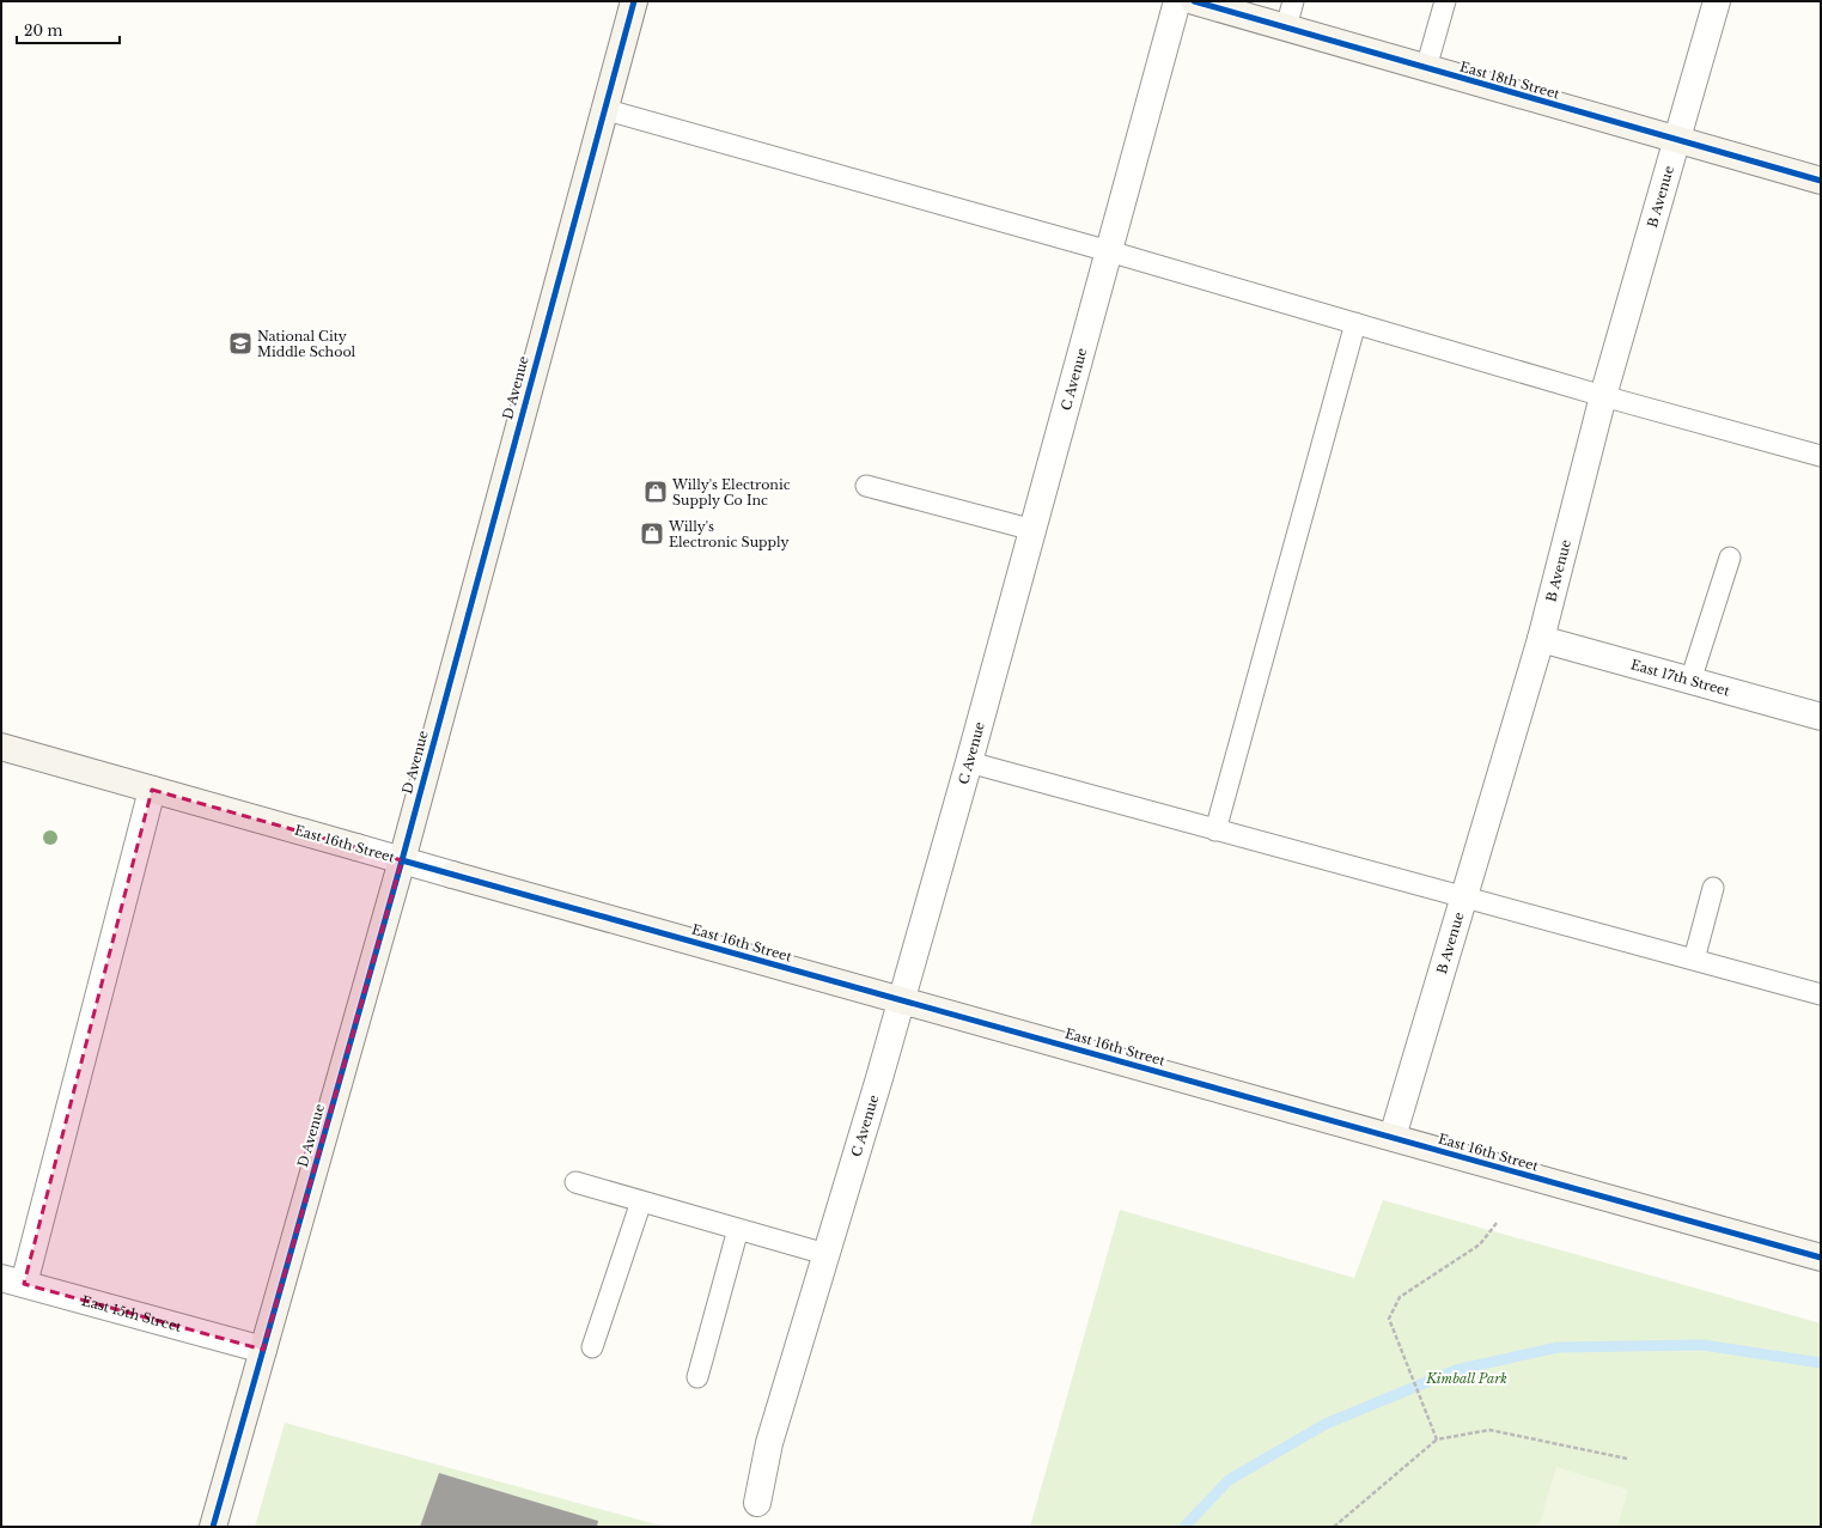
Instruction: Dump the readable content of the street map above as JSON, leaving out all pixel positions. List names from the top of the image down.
{
  "streets": {
    "street": [
      "East 18th Street",
      "B Avenue",
      "C Avenue",
      "D Avenue",
      "East 17th Street",
      "East 16th Street",
      "East 15th Street"
    ]
  },
  "crossings": [
    ["East 18th Street", "B Avenue"],
    ["B Avenue", "East 17th Street"],
    ["B Avenue", "East 16th Street"],
    ["C Avenue", "East 16th Street"],
    ["D Avenue", "East 16th Street"],
    ["D Avenue", "East 15th Street"]
  ],
  "parks": ["Kimball Park"],
  "places": {
    "school or university": ["National City Middle School"],
    "shop": ["Willy's Electronic Supply Co Inc", "Willy's Electronic Supply"]
  },
  "scale_bar": "20 m"
}
